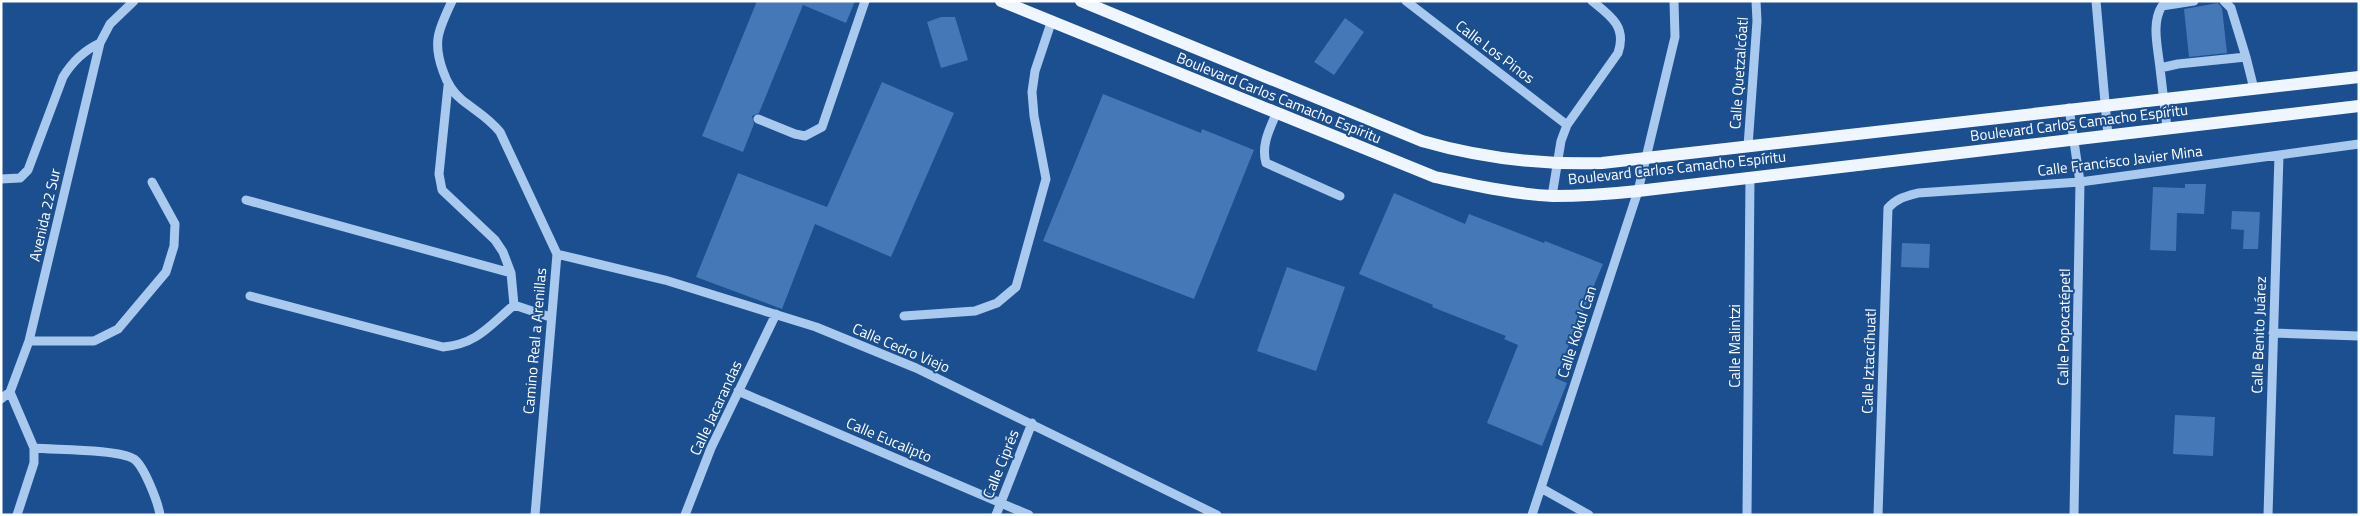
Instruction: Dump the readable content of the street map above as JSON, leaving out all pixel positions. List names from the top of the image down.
{
  "streets": {
    "main road": ["Boulevard Carlos Camacho Espíritu"],
    "street": [
      "Calle Los Pinos",
      "Calle Quetzalcóatl",
      "Calle Francisco Javier Mina",
      "Avenida 22 Sur",
      "Calle Popocatépetl",
      "Calle Kokul Can",
      "Calle Benito Juárez",
      "Camino Real a Arenillas",
      "Calle Malintzi",
      "Calle Cedro Viejo",
      "Calle Iztaccíhuatl",
      "Calle Jacarandas",
      "Calle Eucalipto",
      "Calle Ciprés"
    ]
  },
  "crossings": [
    ["Calle Quetzalcóatl", "Boulevard Carlos Camacho Espíritu"],
    ["Boulevard Carlos Camacho Espíritu", "Calle Popocatépetl"],
    ["Boulevard Carlos Camacho Espíritu", "Calle Kokul Can"],
    ["Boulevard Carlos Camacho Espíritu", "Calle Malintzi"],
    ["Calle Francisco Javier Mina", "Calle Popocatépetl"],
    ["Calle Francisco Javier Mina", "Calle Benito Juárez"],
    ["Calle Francisco Javier Mina", "Calle Iztaccíhuatl"],
    ["Camino Real a Arenillas", "Calle Cedro Viejo"],
    ["Calle Cedro Viejo", "Calle Jacarandas"],
    ["Calle Cedro Viejo", "Calle Ciprés"],
    ["Calle Jacarandas", "Calle Eucalipto"],
    ["Calle Eucalipto", "Calle Ciprés"]
  ]
}
